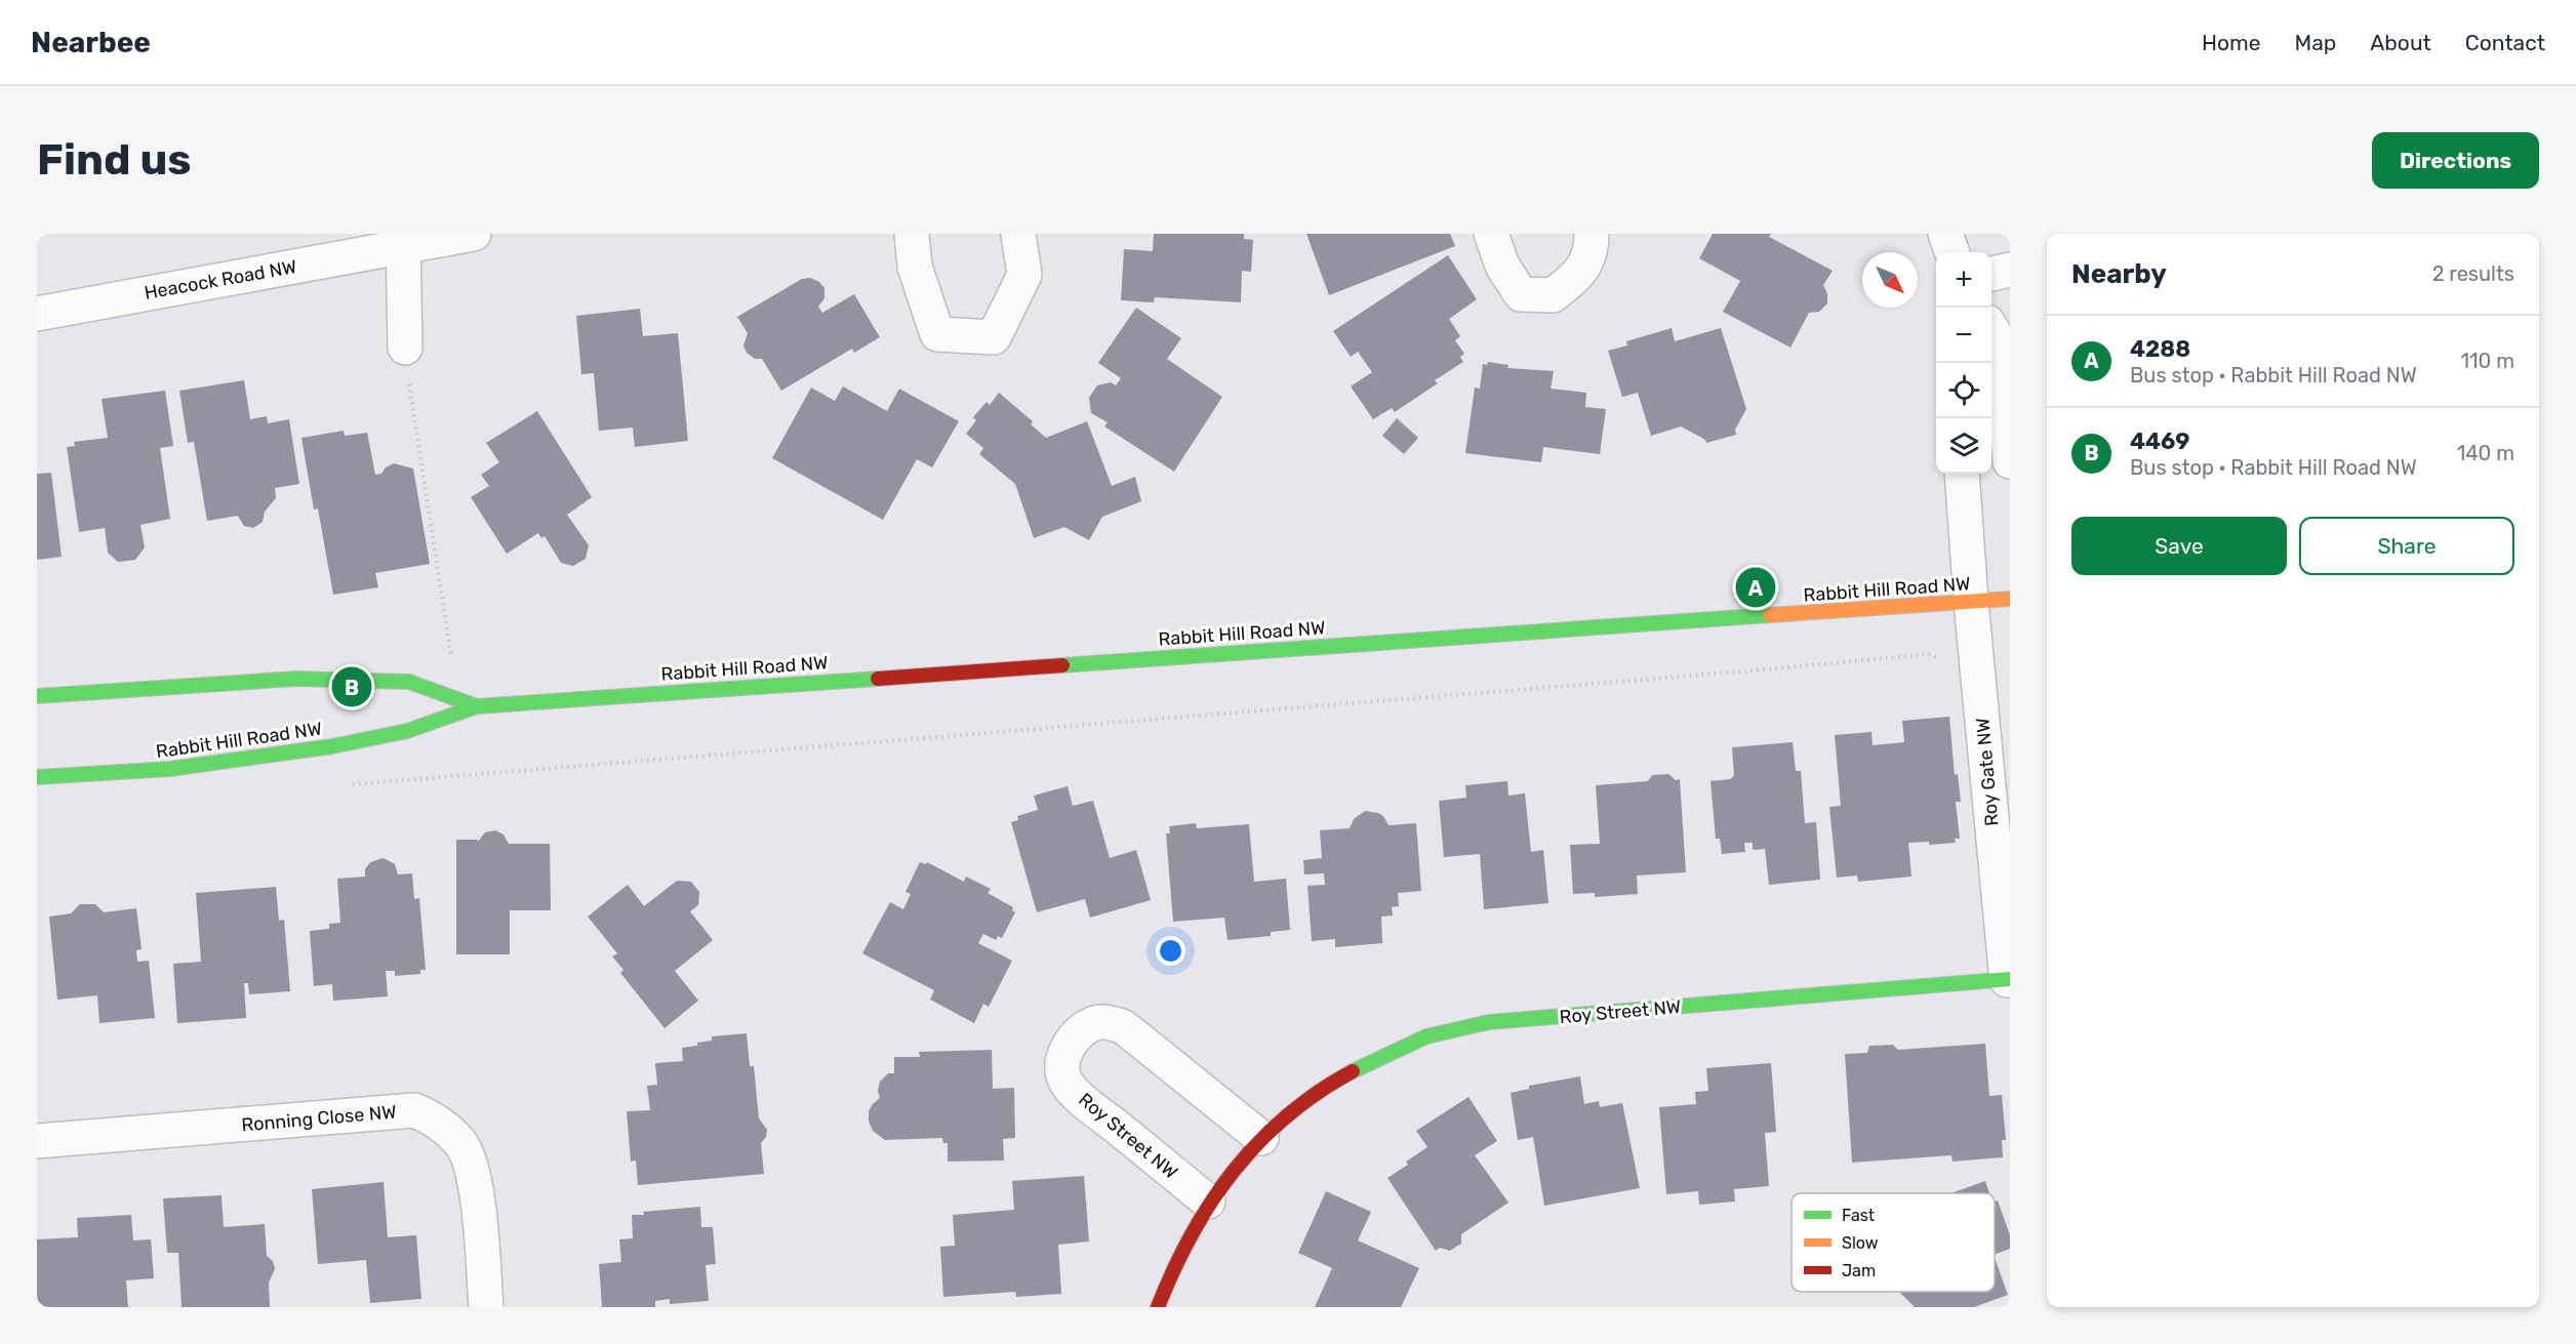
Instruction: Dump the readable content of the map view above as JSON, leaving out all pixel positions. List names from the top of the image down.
{
  "streets": {
    "street": [
      "Heacock Road NW",
      "Rabbit Hill Road NW",
      "Roy Gate NW",
      "Roy Street NW",
      "Ronning Close NW"
    ]
  },
  "crossings": [
    ["Rabbit Hill Road NW", "Roy Gate NW"],
    ["Roy Gate NW", "Roy Street NW"]
  ],
  "legend": ["Fast", "Slow", "Jam"],
  "north": "bottom right",
  "page": {
    "header": "Nearbee",
    "nav": [
      "Home",
      "Map",
      "About",
      "Contact"
    ],
    "buttons": [
      "Directions",
      ["Save", "Share"]
    ],
    "title": "Find us",
    "heading": ["Nearby", "2 results"],
    "map_buttons": ["+", "−"],
    "list": [
      {
        "mark": "A",
        "name": "4288",
        "note": "Bus stop · Rabbit Hill Road NW",
        "value": "110 m"
      },
      {
        "mark": "B",
        "name": "4469",
        "note": "Bus stop · Rabbit Hill Road NW",
        "value": "140 m"
      }
    ],
    "pins": ["A", "B"]
  }
}
